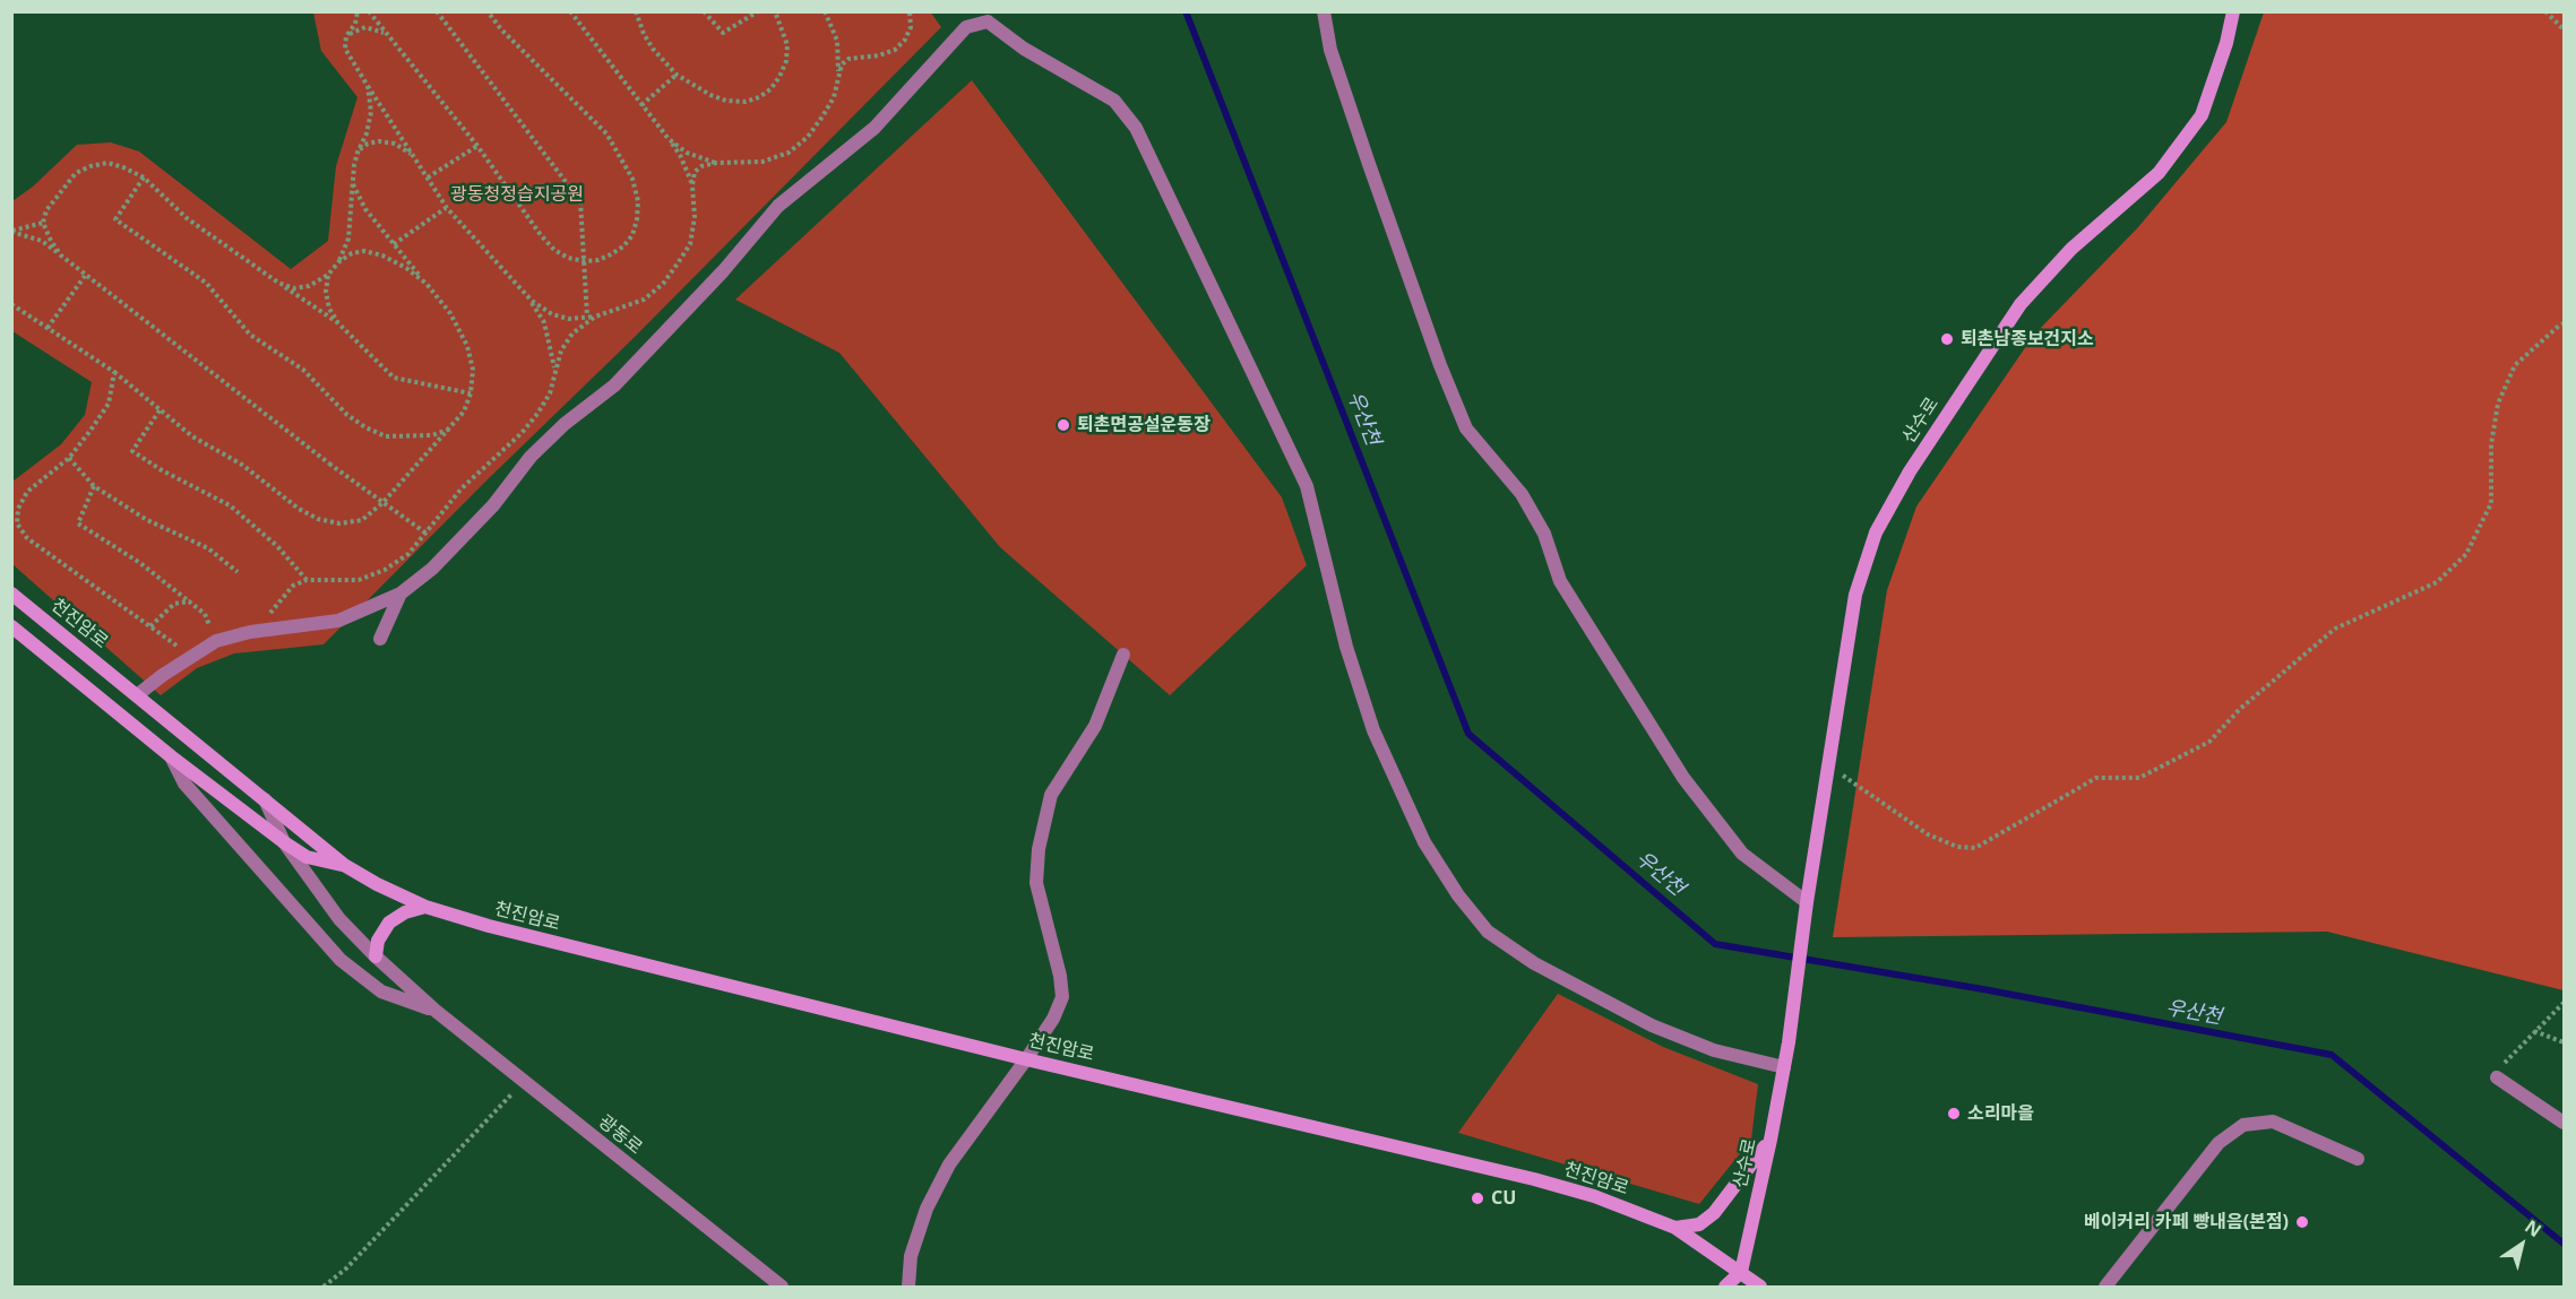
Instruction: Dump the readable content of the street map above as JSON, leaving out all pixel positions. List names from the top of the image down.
{
  "streets": {
    "main road": ["산수로", "천진암로"],
    "street": ["광동로"]
  },
  "crossings": [
    ["산수로", "천진암로"],
    ["천진암로", "광동로"]
  ],
  "water": ["우산천"],
  "parks": ["광동청정습지공원"],
  "places": [
    "퇴촌남종보건지소",
    "퇴촌면공설운동장",
    "소리마을",
    "CU",
    "베이커리 카페 빵내음(본점)"
  ],
  "north": "top right"
}
